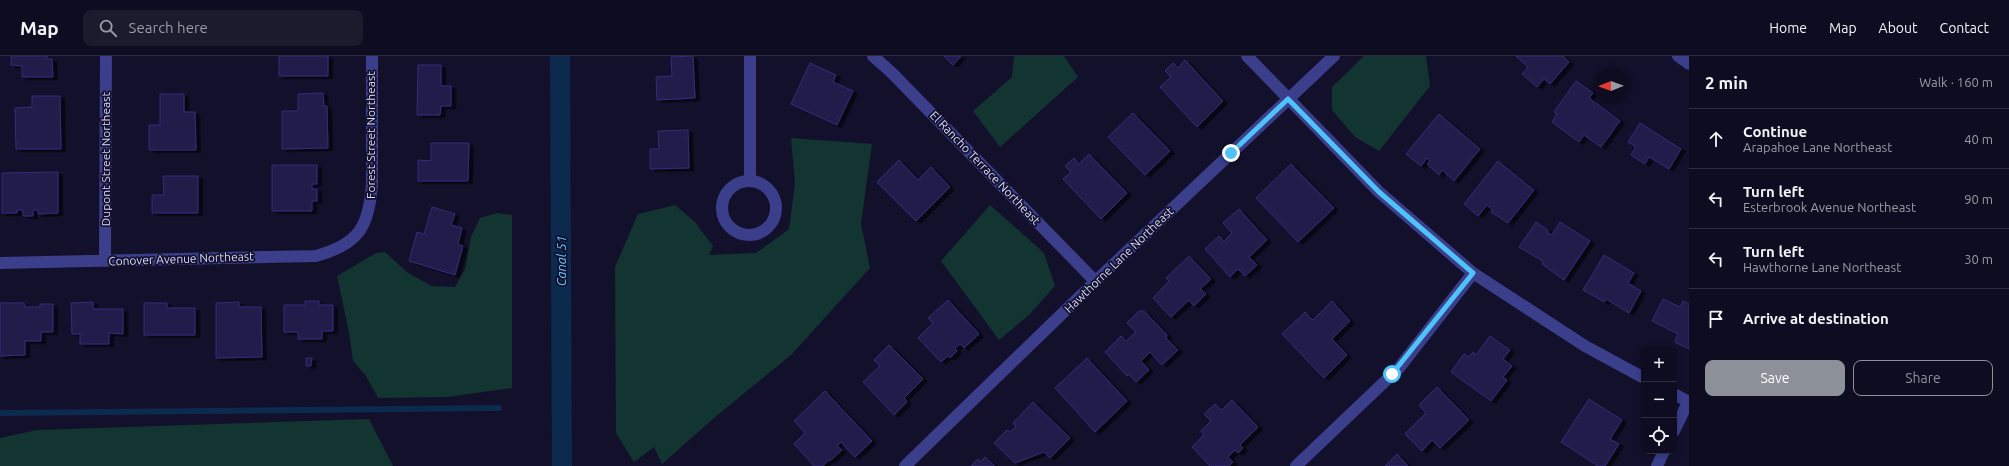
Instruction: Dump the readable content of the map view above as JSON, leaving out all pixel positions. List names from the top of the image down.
{
  "streets": {
    "street": [
      "Forest Street Northeast",
      "Dupont Street Northeast",
      "El Rancho Terrace Northeast",
      "Conover Avenue Northeast",
      "Hawthorne Lane Northeast"
    ]
  },
  "crossings": [
    ["Forest Street Northeast", "Conover Avenue Northeast"],
    ["Dupont Street Northeast", "Conover Avenue Northeast"],
    ["El Rancho Terrace Northeast", "Hawthorne Lane Northeast"]
  ],
  "water": ["Canal 51"],
  "north": "left",
  "page": {
    "header": "Map",
    "search": "Search here",
    "nav": [
      "Home",
      "Map",
      "About",
      "Contact"
    ],
    "heading": ["2 min", "Walk · 160 m"],
    "list": [
      ["Continue", "Arapahoe Lane Northeast", "40 m"],
      ["Turn left", "Esterbrook Avenue Northeast", "90 m"],
      ["Turn left", "Hawthorne Lane Northeast", "30 m"],
      "Arrive at destination"
    ],
    "map_buttons": ["+", "−"],
    "buttons": ["Save", "Share"]
  }
}
